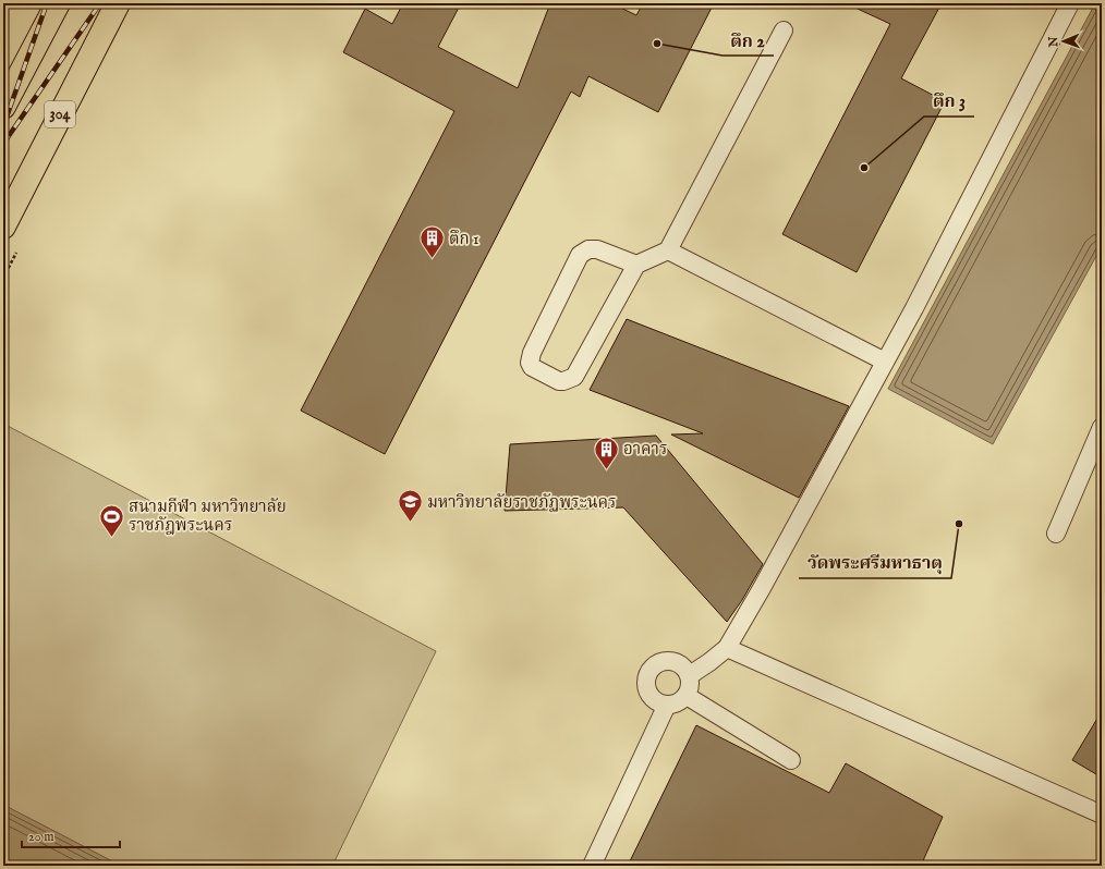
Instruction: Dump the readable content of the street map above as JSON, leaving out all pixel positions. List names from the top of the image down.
{
  "streets": {
    "main road": ["304"]
  },
  "places": {
    "other": ["ตึก 2", "ตึก 3", "วัดพระศรีมหาธาตุ"],
    "building": ["ตึก 1", "อาคาร"],
    "school or university": ["มหาวิทยาลัยราชภัฏพระนคร"],
    "sports": ["สนามกีฬา มหาวิทยาลัย ราชภัฎพระนคร"]
  },
  "scale_bar": "20 m",
  "north": "left"
}
